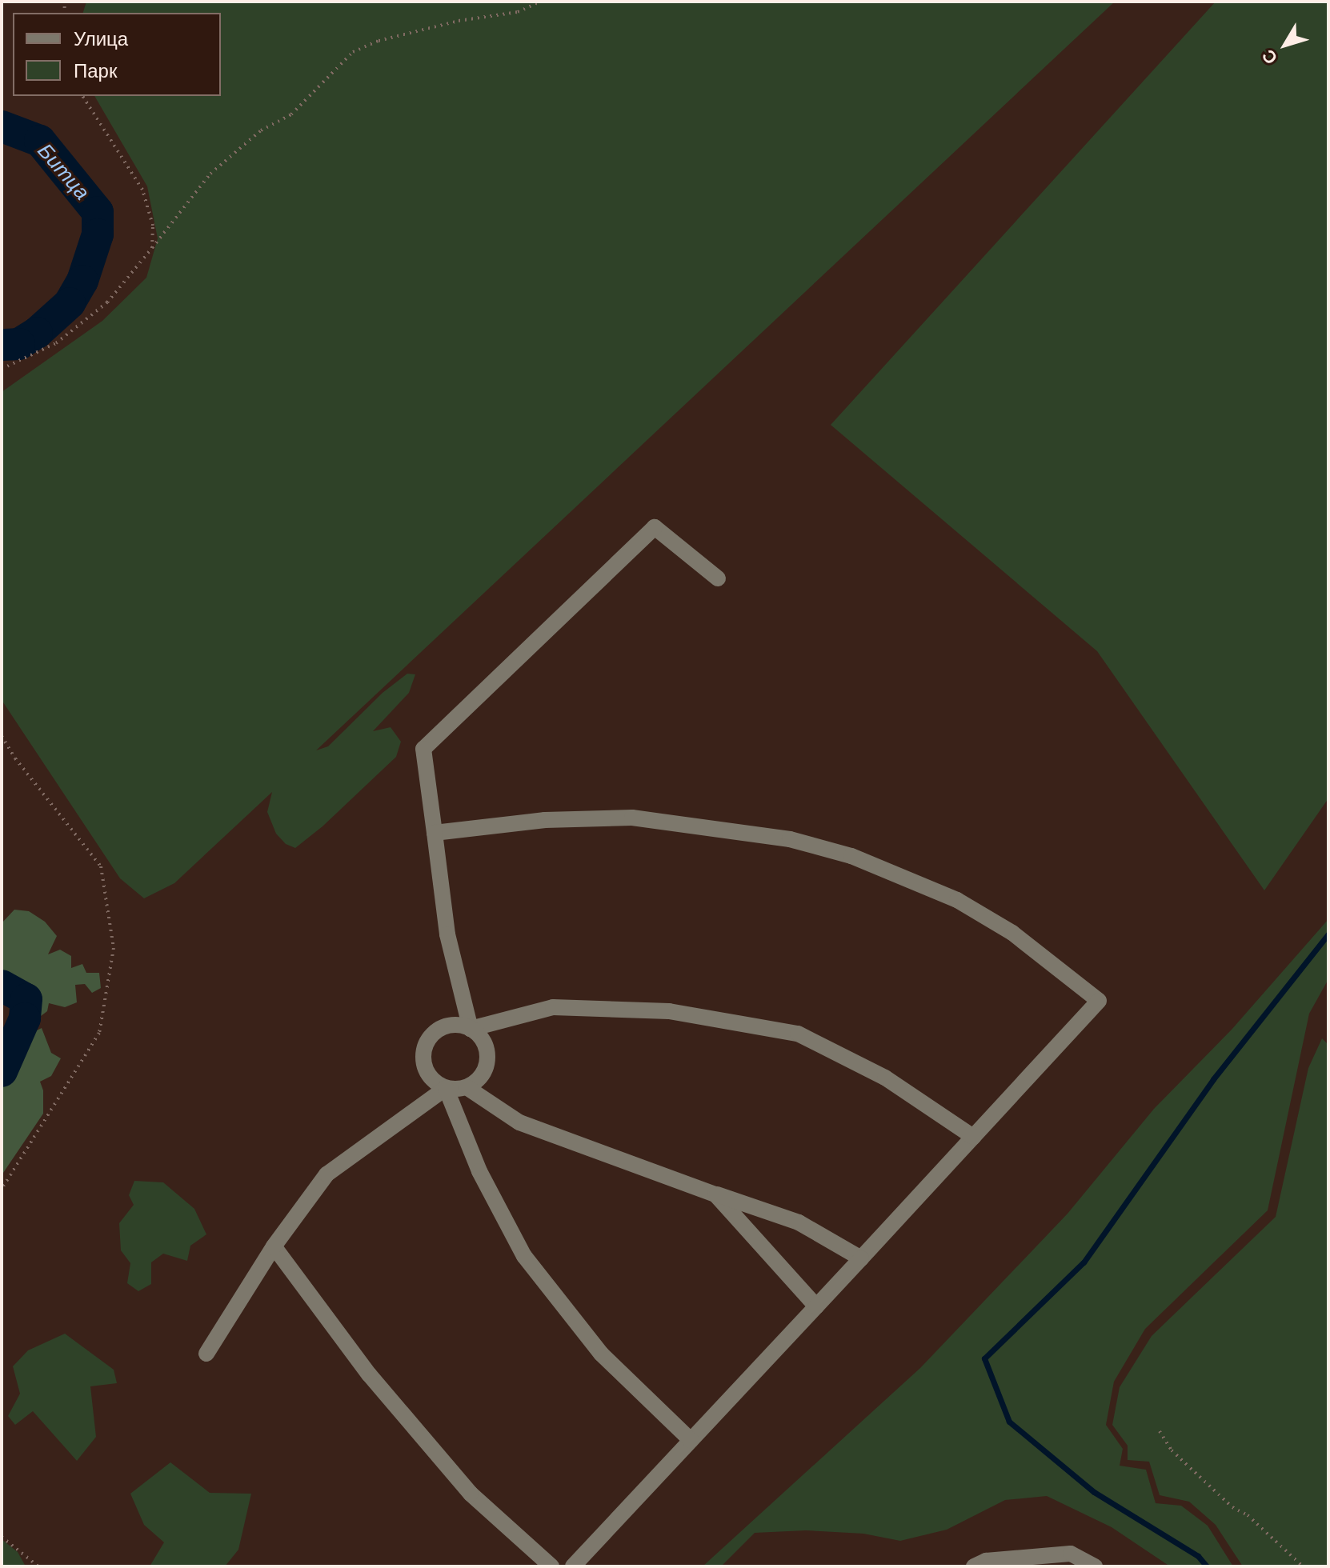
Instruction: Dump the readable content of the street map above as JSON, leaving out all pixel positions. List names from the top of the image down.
{
  "water": ["Битца"],
  "legend": ["Улица", "Парк"],
  "north": "bottom left"
}
